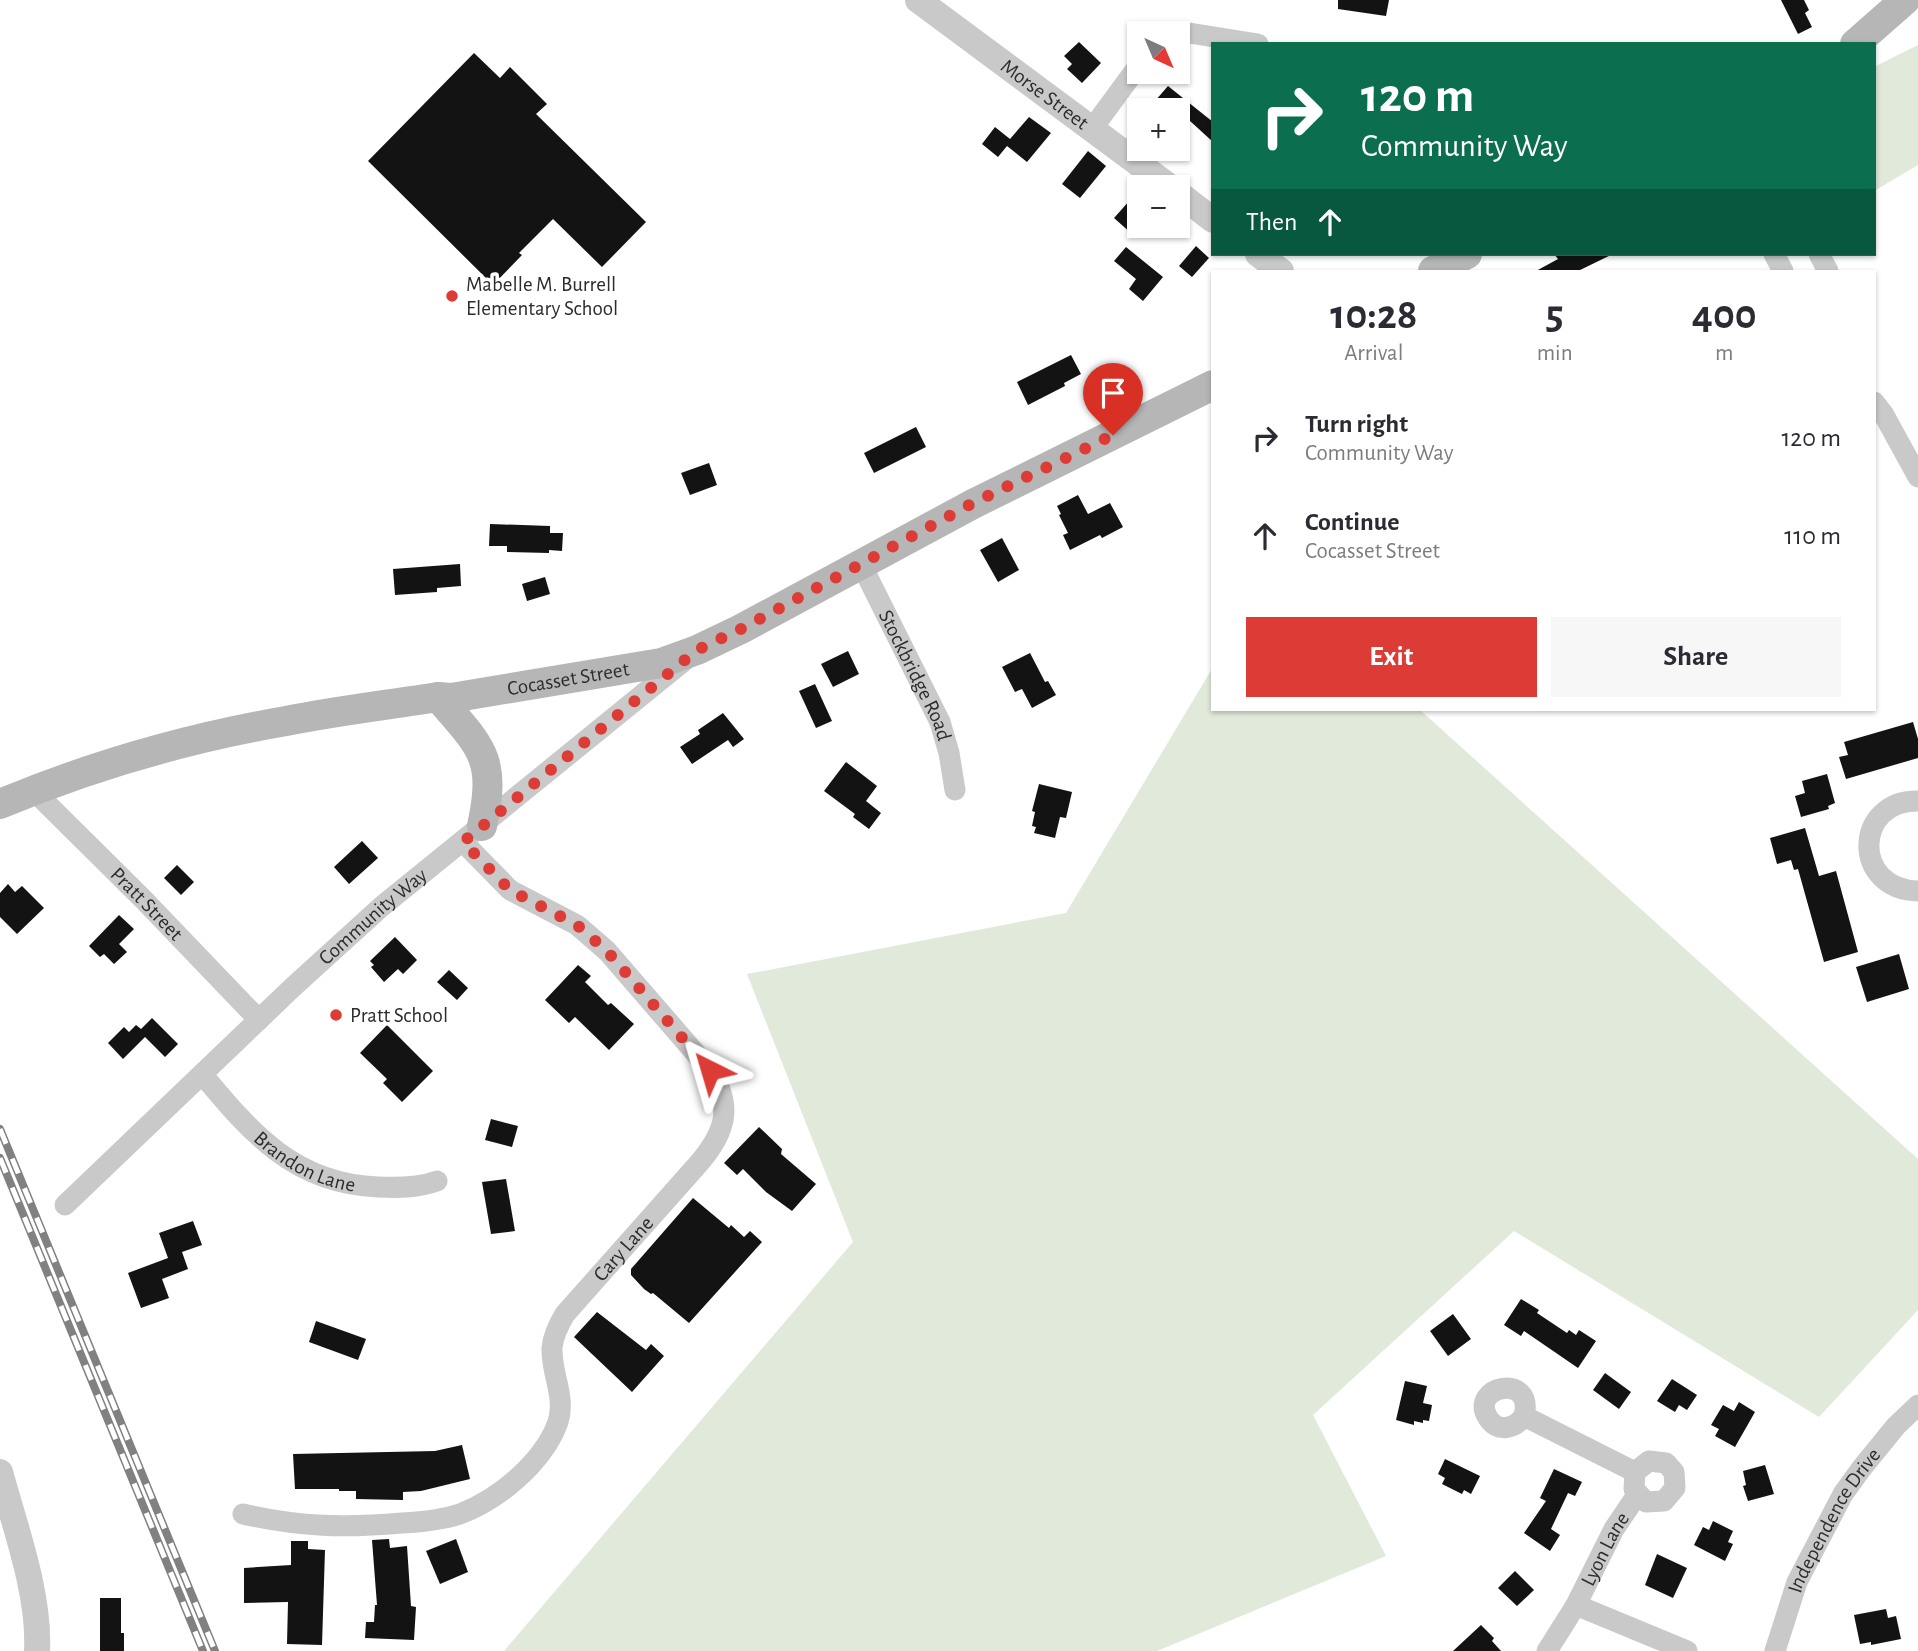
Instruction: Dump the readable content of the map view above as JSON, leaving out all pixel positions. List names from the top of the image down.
{
  "streets": {
    "main road": ["Cocasset Street"],
    "street": [
      "Morse Street",
      "Stockbridge Road",
      "Pratt Street",
      "Community Way",
      "Brandon Lane",
      "Cary Lane",
      "Independence Drive",
      "Lyon Lane"
    ]
  },
  "crossings": [
    ["Stockbridge Road", "Cocasset Street"],
    ["Cocasset Street", "Pratt Street"],
    ["Cocasset Street", "Community Way"],
    ["Pratt Street", "Community Way"],
    ["Community Way", "Brandon Lane"],
    ["Community Way", "Cary Lane"]
  ],
  "places": ["Mabelle M. Burrell Elementary School", "Pratt School"],
  "north": "bottom right",
  "page": {
    "map_buttons": ["+", "−"],
    "turn": ["120 m", "Community Way"],
    "then": "Then",
    "eta": [
      "10:28",
      "Arrival",
      "5",
      "min",
      "400",
      "m"
    ],
    "list": [
      {
        "name": "Turn right",
        "note": "Community Way",
        "value": "120 m"
      },
      {
        "name": "Continue",
        "note": "Cocasset Street",
        "value": "110 m"
      }
    ],
    "buttons": ["Exit", "Share"]
  }
}
